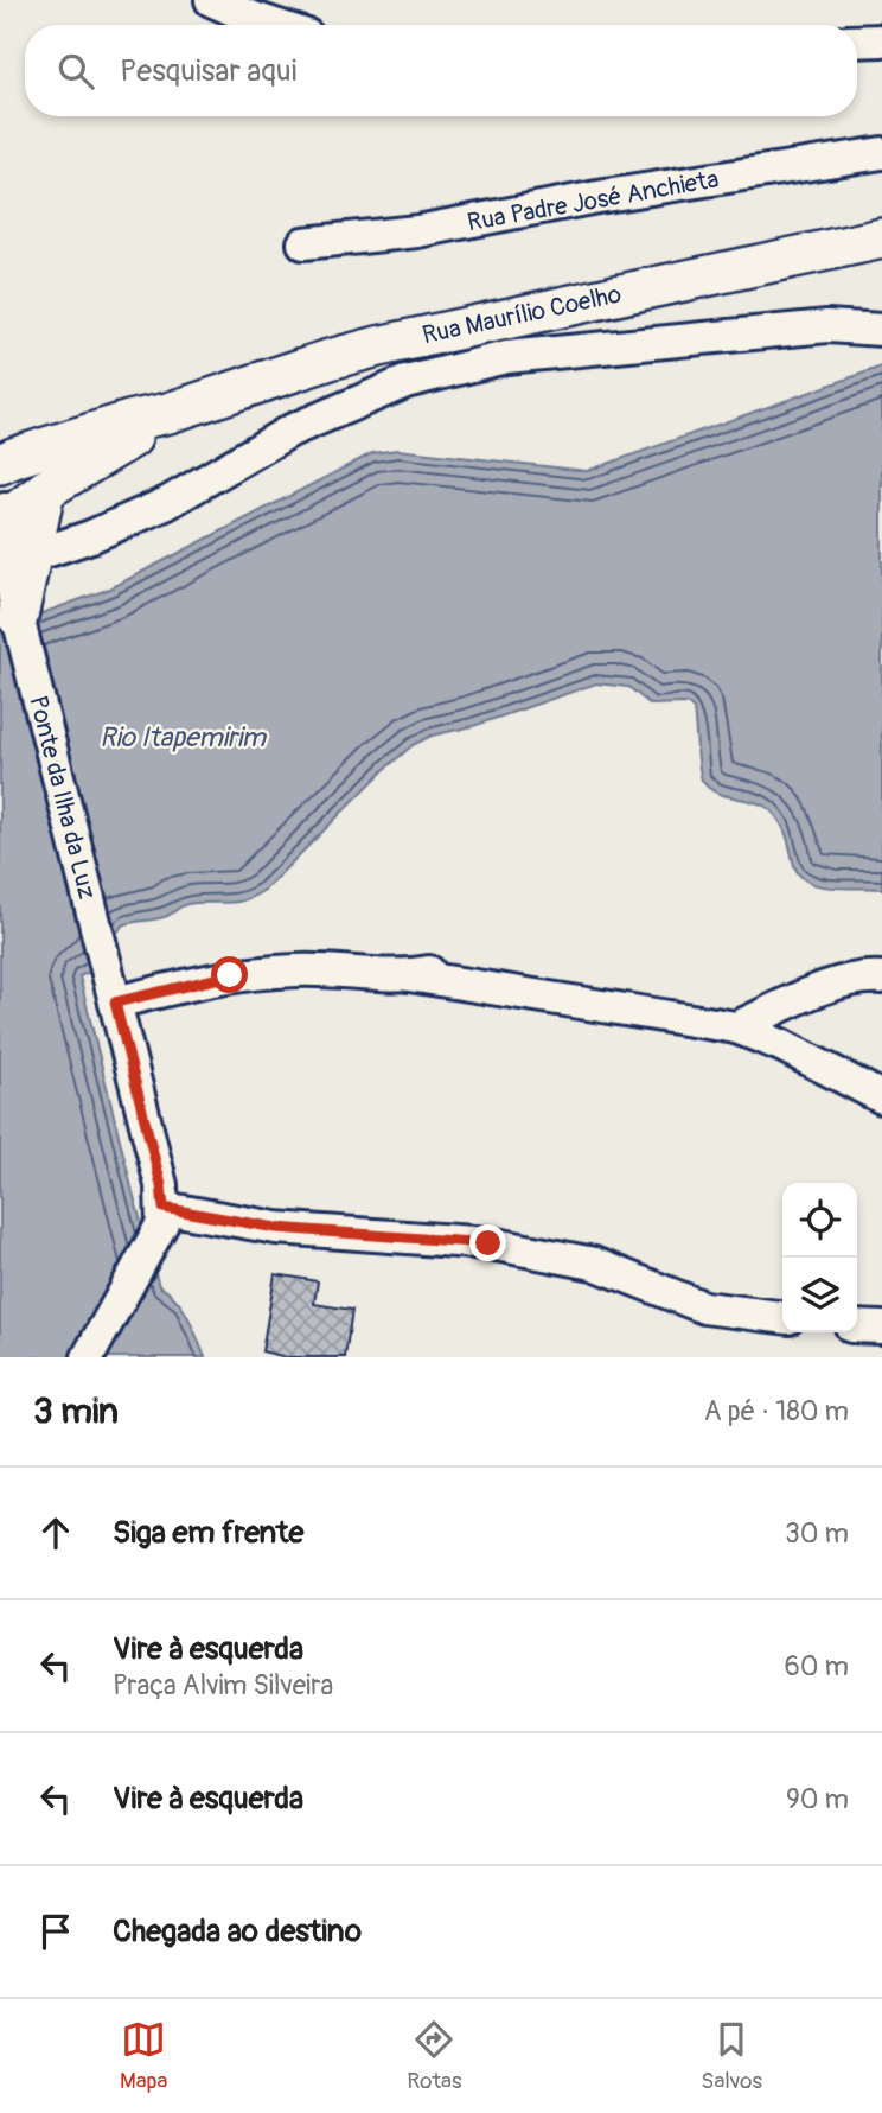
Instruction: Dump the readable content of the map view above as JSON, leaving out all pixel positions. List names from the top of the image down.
{
  "streets": {
    "main road": ["Rua Maurílio Coelho"],
    "street": ["Rua Padre José Anchieta", "Ponte da Ilha da Luz"]
  },
  "water": ["Rio Itapemirim"],
  "page": {
    "search": "Pesquisar aqui",
    "heading": ["3 min", "A pé · 180 m"],
    "list": [
      ["Siga em frente", "30 m"],
      ["Vire à esquerda", "Praça Alvim Silveira", "60 m"],
      ["Vire à esquerda", "90 m"],
      "Chegada ao destino"
    ],
    "nav": ["Mapa", "Rotas", "Salvos"]
  }
}
